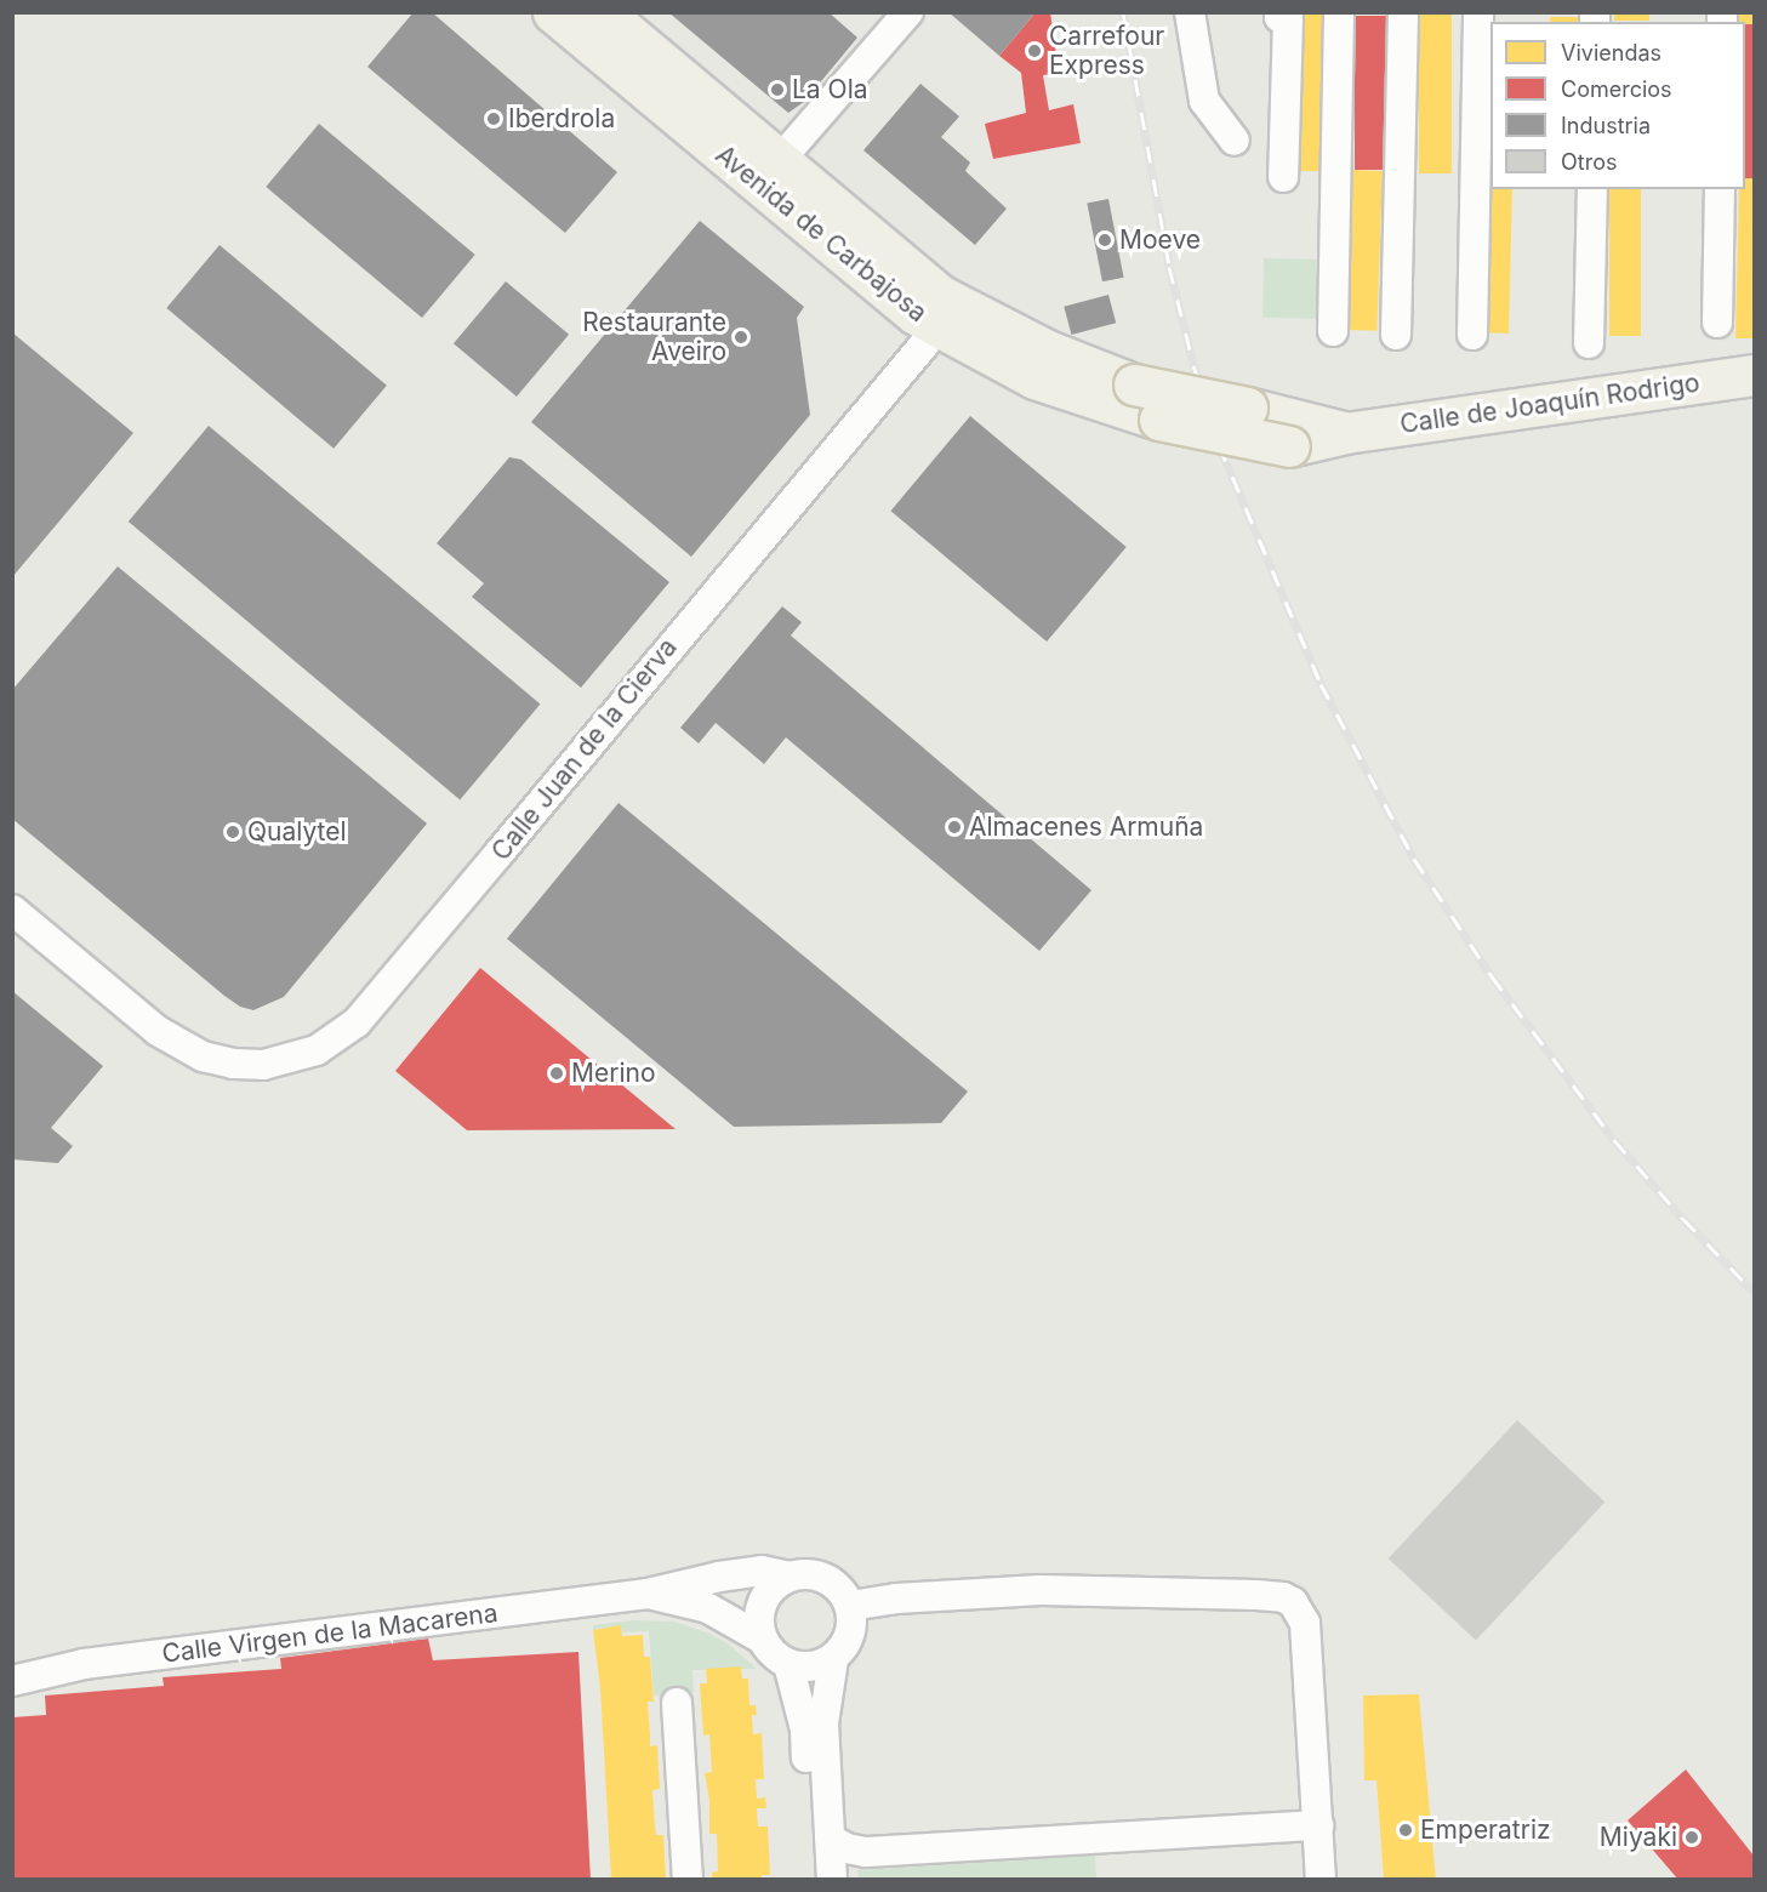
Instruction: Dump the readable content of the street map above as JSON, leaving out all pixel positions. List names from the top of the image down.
{
  "streets": {
    "main road": ["Avenida de Carbajosa", "Calle de Joaquín Rodrigo"],
    "street": ["Calle Juan de la Cierva", "Calle Virgen de la Macarena"]
  },
  "crossings": [
    ["Avenida de Carbajosa", "Calle de Joaquín Rodrigo"],
    ["Avenida de Carbajosa", "Calle Juan de la Cierva"]
  ],
  "places": [
    "Carrefour Express",
    "La Ola",
    "Iberdrola",
    "Moeve",
    "Restaurante Aveiro",
    "Almacenes Armuña",
    "Qualytel",
    "Merino",
    "Emperatriz",
    "Miyaki"
  ],
  "legend": [
    "Viviendas",
    "Comercios",
    "Industria",
    "Otros"
  ]
}
